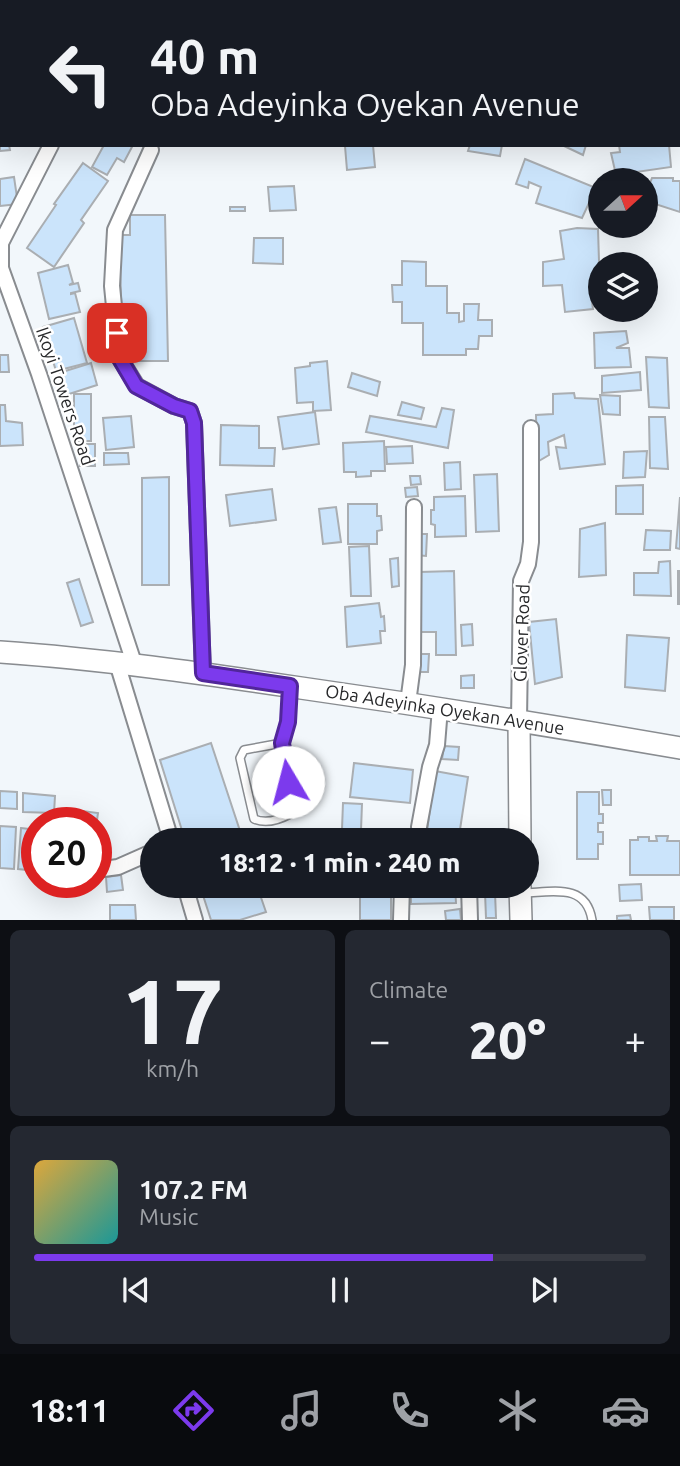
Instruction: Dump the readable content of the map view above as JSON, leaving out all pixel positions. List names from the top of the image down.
{
  "streets": {
    "main road": ["Glover Road", "Oba Adeyinka Oyekan Avenue"],
    "street": ["Ikoyi Towers Road"]
  },
  "crossings": [
    ["Ikoyi Towers Road", "Oba Adeyinka Oyekan Avenue"],
    ["Glover Road", "Oba Adeyinka Oyekan Avenue"]
  ],
  "north": "right",
  "page": {
    "turn": ["40 m", "Oba Adeyinka Oyekan Avenue"],
    "limit": "20",
    "trip": "18:12 · 1 min · 240 m",
    "tile": [
      ["17", "km/h"],
      "Climate"
    ],
    "heat": ["−", "20°", "+"],
    "song": ["107.2 FM", "Music"],
    "tabs": "18:11"
  }
}
